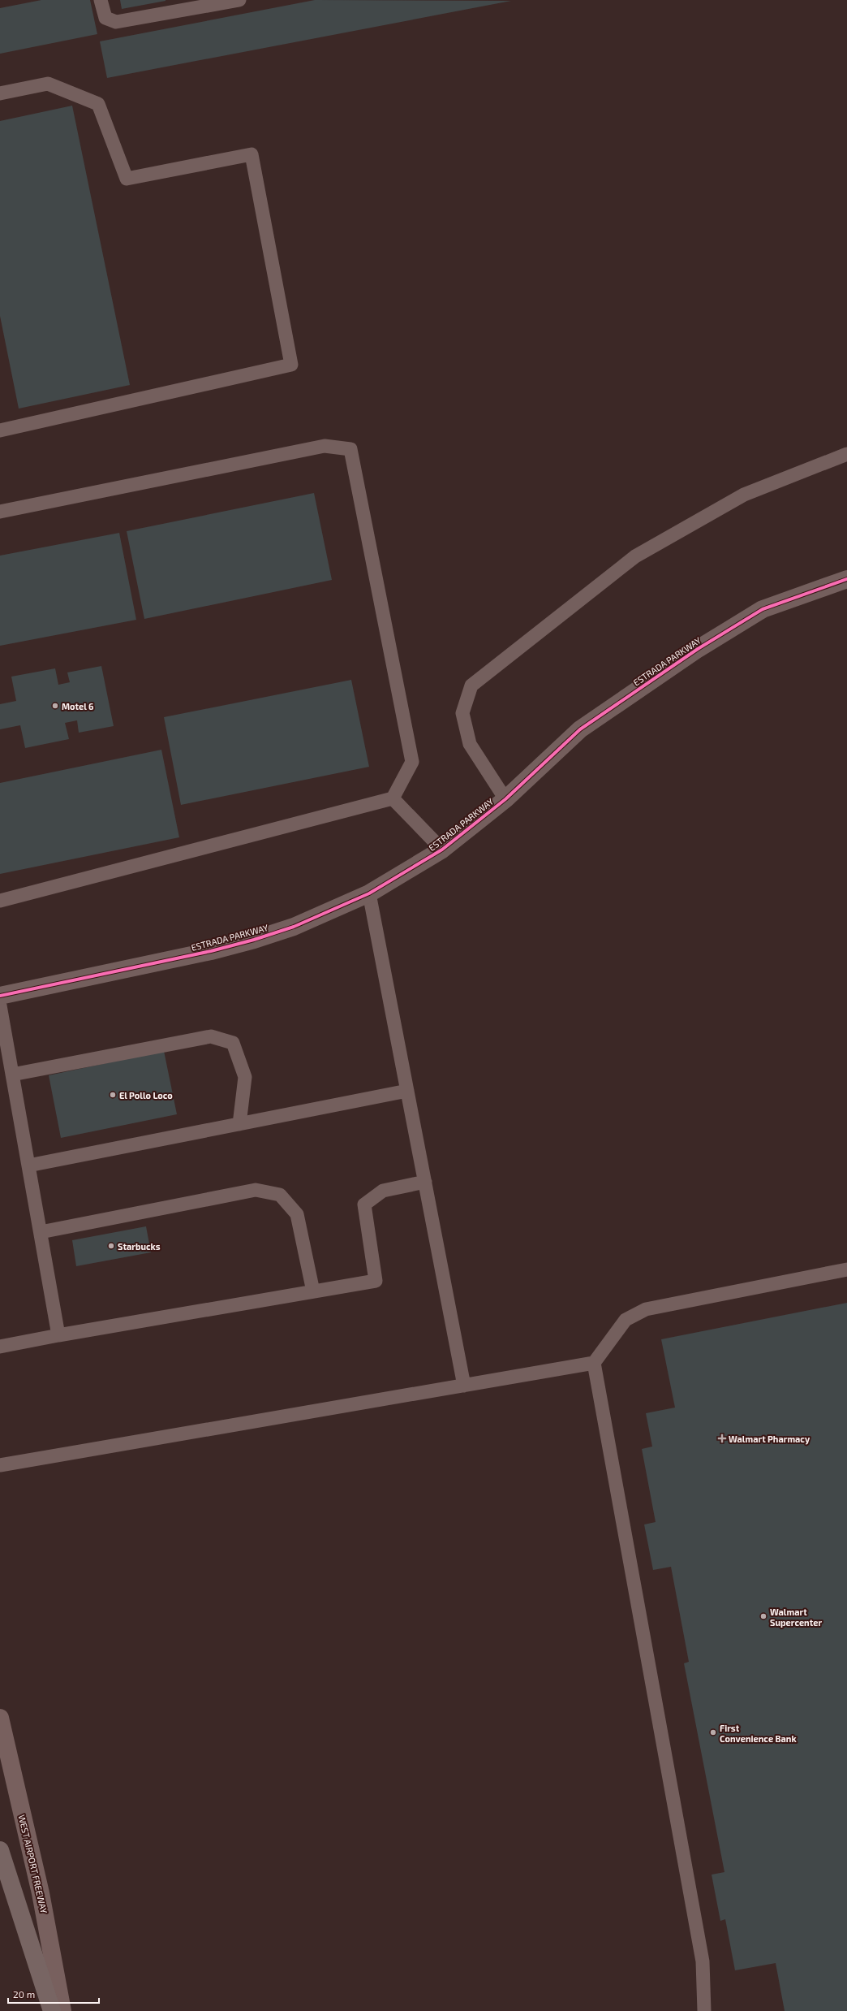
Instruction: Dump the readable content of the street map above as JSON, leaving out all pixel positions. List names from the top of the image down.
{
  "streets": {
    "main road": ["WEST AIRPORT FREEWAY"],
    "street": ["ESTRADA PARKWAY"]
  },
  "places": {
    "other": [
      "Motel 6",
      "El Pollo Loco",
      "Starbucks",
      "Walmart Supercenter",
      "First Convenience Bank"
    ],
    "health": ["Walmart Pharmacy"]
  },
  "scale_bar": "20 m"
}
